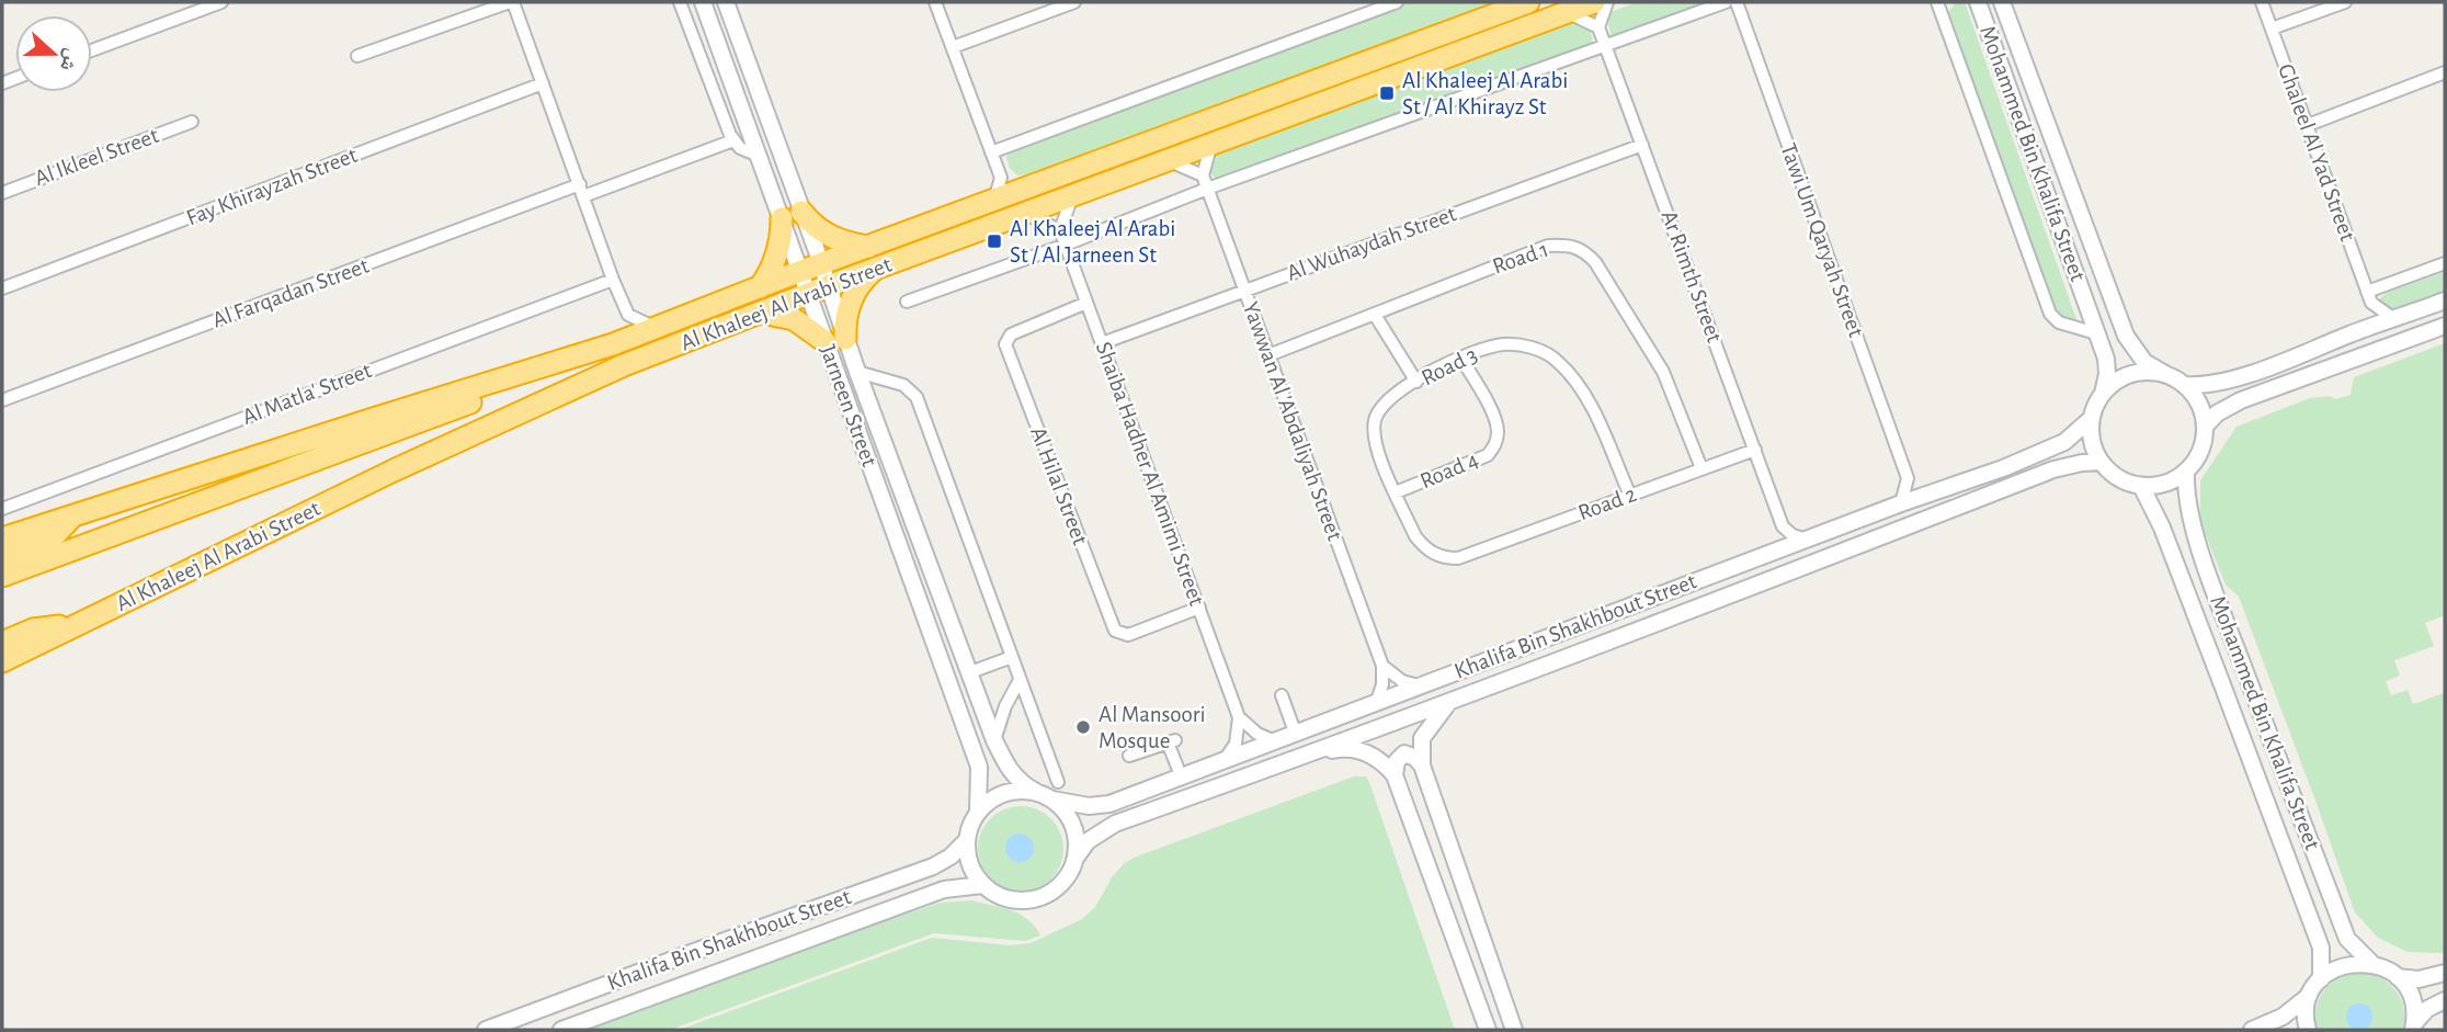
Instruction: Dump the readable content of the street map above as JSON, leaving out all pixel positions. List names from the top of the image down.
{
  "streets": {
    "highway": ["Al Khaleej Al Arabi Street"],
    "main road": ["Mohammed Bin Khalifa Street", "Jarneen Street", "Khalifa Bin Shakhbout Street"],
    "street": [
      "Ghaleel Al Yad Street",
      "Al Ikleel Street",
      "Fay Khirayzah Street",
      "Tawi Um Qaryah Street",
      "Al Wuhaydah Street",
      "Road 1",
      "Ar Rimth Street",
      "Al Farqadan Street",
      "Road 3",
      "Al Matla' Street",
      "Yawwan Al 'Abdaliyah Street",
      "Road 4",
      "Shaiba Hadher Al Amimi Street",
      "Al Hilal Street",
      "Road 2"
    ]
  },
  "crossings": [
    ["Mohammed Bin Khalifa Street", "Khalifa Bin Shakhbout Street"],
    ["Al Wuhaydah Street", "Ar Rimth Street"],
    ["Al Wuhaydah Street", "Yawwan Al 'Abdaliyah Street"],
    ["Al Wuhaydah Street", "Shaiba Hadher Al Amimi Street"],
    ["Road 1", "Yawwan Al 'Abdaliyah Street"],
    ["Road 1", "Road 2"],
    ["Ar Rimth Street", "Road 2"],
    ["Al Farqadan Street", "Al Khaleej Al Arabi Street"],
    ["Al Farqadan Street", "Al Matla' Street"],
    ["Al Farqadan Street", "Jarneen Street"],
    ["Al Khaleej Al Arabi Street", "Al Matla' Street"],
    ["Al Khaleej Al Arabi Street", "Jarneen Street"],
    ["Road 3", "Road 4"],
    ["Road 3", "Road 2"],
    ["Al Matla' Street", "Jarneen Street"],
    ["Jarneen Street", "Khalifa Bin Shakhbout Street"],
    ["Yawwan Al 'Abdaliyah Street", "Khalifa Bin Shakhbout Street"],
    ["Shaiba Hadher Al Amimi Street", "Al Hilal Street"]
  ],
  "places": {
    "transit": ["Al Khaleej Al Arabi St / Al Khirayz St", "Al Khaleej Al Arabi St / Al Jarneen St"],
    "other": ["Al Mansoori Mosque"]
  },
  "north": "right"
}
